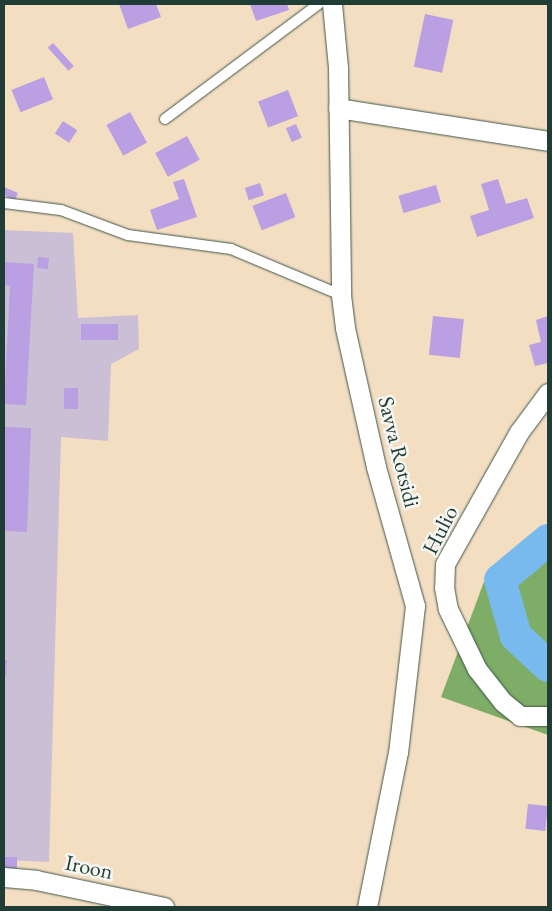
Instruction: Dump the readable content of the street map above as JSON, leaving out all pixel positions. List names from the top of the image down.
{
  "streets": {
    "street": ["Savva Rotsidi", "Hulio", "Iroon"]
  }
}
